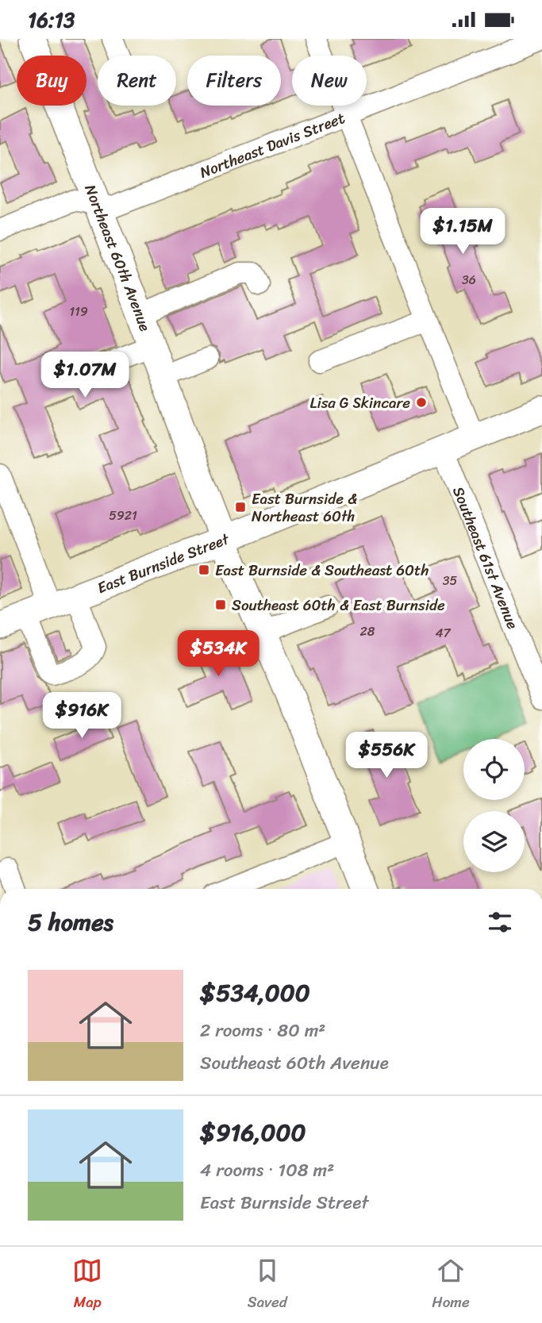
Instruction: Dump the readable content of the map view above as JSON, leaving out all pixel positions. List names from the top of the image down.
{
  "streets": {
    "main road": ["Northeast 60th Avenue", "East Burnside Street"],
    "street": ["Northeast Davis Street", "Southeast 61st Avenue"]
  },
  "crossings": [
    ["Northeast Davis Street", "Northeast 60th Avenue"],
    ["Northeast 60th Avenue", "East Burnside Street"],
    ["Southeast 61st Avenue", "East Burnside Street"]
  ],
  "places": {
    "other": ["Lisa G Skincare"],
    "transit": ["East Burnside & Northeast 60th", "East Burnside & Southeast 60th", "Southeast 60th & East Burnside"]
  },
  "house_numbers": [
    "36",
    "119",
    "5921",
    "35",
    "28",
    "47"
  ],
  "page": {
    "status": "16:13",
    "chip": [
      "Buy",
      "Rent",
      "Filters",
      "New"
    ],
    "price": [
      "$1.15M",
      "$1.07M",
      "$534K",
      "$916K",
      "$556K"
    ],
    "heading": "5 homes",
    "list": [
      {
        "name": "$534,000",
        "note": "2 rooms · 80 m² · Southeast 60th Avenue"
      },
      {
        "name": "$916,000",
        "note": "4 rooms · 108 m² · East Burnside Street"
      }
    ],
    "tabs": ["Map", "Saved", "Home"]
  }
}
